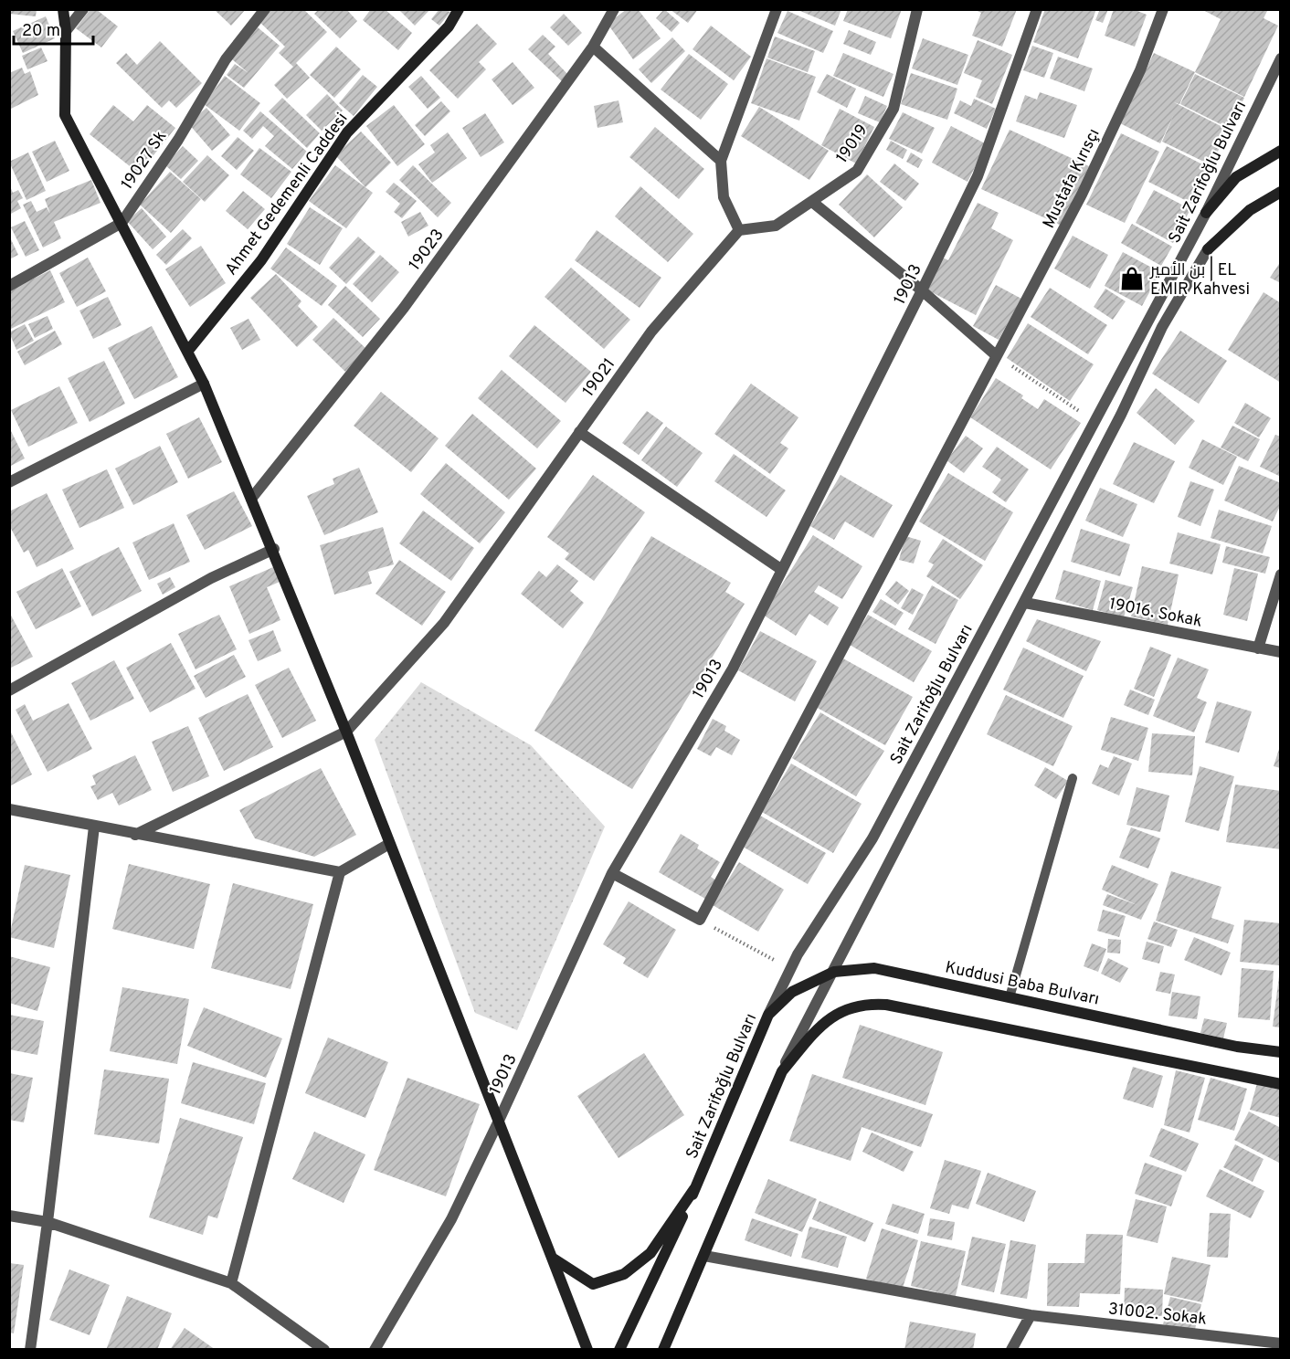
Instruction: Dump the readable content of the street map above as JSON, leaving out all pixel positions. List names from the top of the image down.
{
  "streets": {
    "street": [
      "19019",
      "19027 Sk",
      "Sait Zarifoğlu Bulvarı",
      "Mustafa Kırısçı",
      "Ahmet Gedemenli Caddesi",
      "19023",
      "19013",
      "19021",
      "19016. Sokak",
      "Kuddusi Baba Bulvarı",
      "31002. Sokak"
    ]
  },
  "crossings": [
    ["19019", "19021"],
    ["Sait Zarifoğlu Bulvarı", "19016. Sokak"],
    ["Sait Zarifoğlu Bulvarı", "Kuddusi Baba Bulvarı"],
    ["Sait Zarifoğlu Bulvarı", "31002. Sokak"]
  ],
  "places": {
    "shop": ["بن الأمير | EL EMIR Kahvesi"]
  },
  "scale_bar": "20 m"
}
